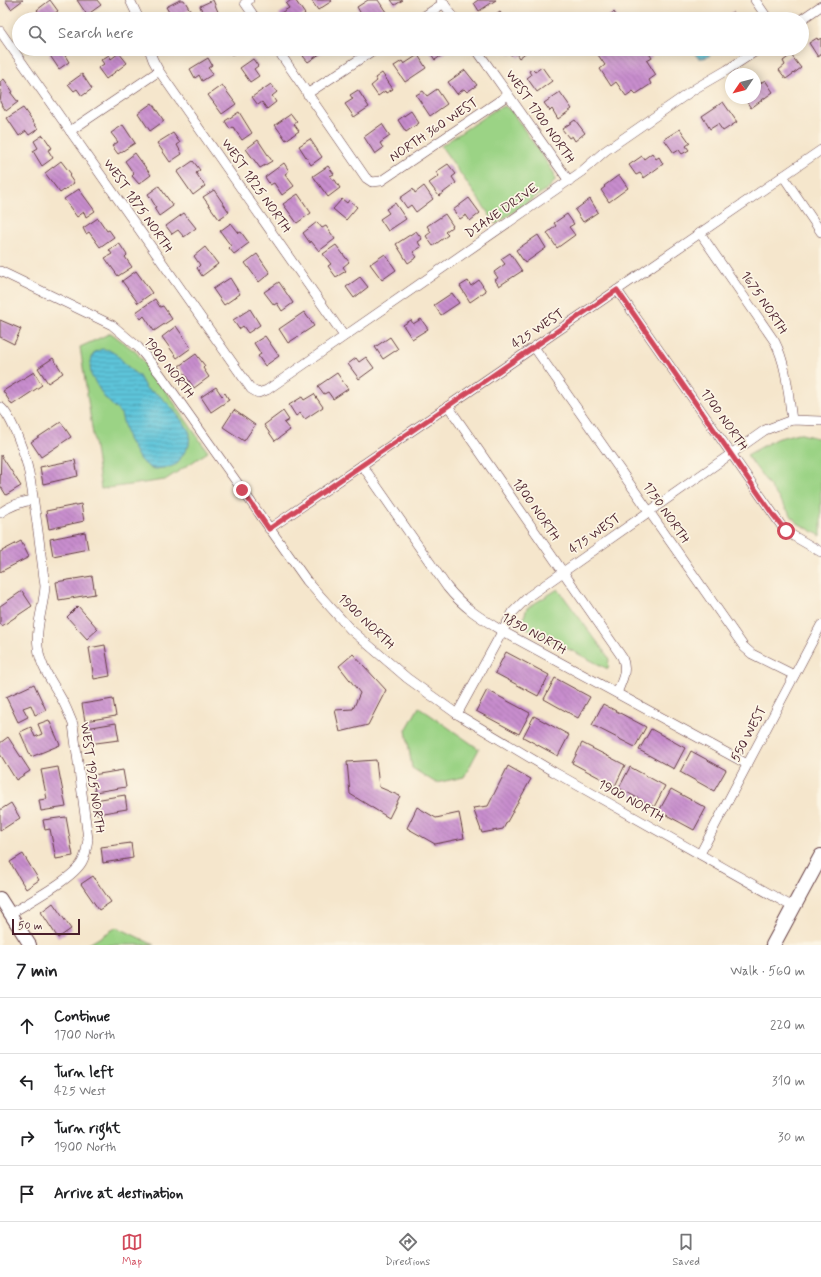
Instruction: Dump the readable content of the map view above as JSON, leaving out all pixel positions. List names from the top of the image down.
{
  "streets": {
    "street": [
      "WEST 1700 NORTH",
      "NORTH 360 WEST",
      "WEST 1825 NORTH",
      "WEST 1875 NORTH",
      "DIANE DRIVE",
      "1675 NORTH",
      "425 WEST",
      "1900 NORTH",
      "1700 NORTH",
      "1800 NORTH",
      "1750 NORTH",
      "475 WEST",
      "1850 NORTH",
      "550 WEST",
      "WEST 1925 NORTH"
    ]
  },
  "crossings": [
    ["WEST 1700 NORTH", "NORTH 360 WEST"],
    ["WEST 1700 NORTH", "DIANE DRIVE"],
    ["WEST 1825 NORTH", "DIANE DRIVE"],
    ["WEST 1875 NORTH", "DIANE DRIVE"],
    ["1675 NORTH", "425 WEST"],
    ["1675 NORTH", "475 WEST"],
    ["425 WEST", "1900 NORTH"],
    ["425 WEST", "1700 NORTH"],
    ["425 WEST", "1800 NORTH"],
    ["425 WEST", "1750 NORTH"],
    ["425 WEST", "1850 NORTH"],
    ["1900 NORTH", "475 WEST"],
    ["1900 NORTH", "550 WEST"],
    ["1700 NORTH", "475 WEST"],
    ["1800 NORTH", "475 WEST"],
    ["1800 NORTH", "1850 NORTH"],
    ["1750 NORTH", "475 WEST"],
    ["1750 NORTH", "550 WEST"],
    ["475 WEST", "1850 NORTH"],
    ["1850 NORTH", "550 WEST"]
  ],
  "scale_bar": "50 m",
  "north": "bottom left",
  "page": {
    "search": "Search here",
    "scale": "50 m",
    "heading": ["7 min", "Walk · 560 m"],
    "list": [
      ["Continue", "1700 North", "220 m"],
      ["Turn left", "425 West", "310 m"],
      ["Turn right", "1900 North", "30 m"],
      "Arrive at destination"
    ],
    "nav": ["Map", "Directions", "Saved"]
  }
}
